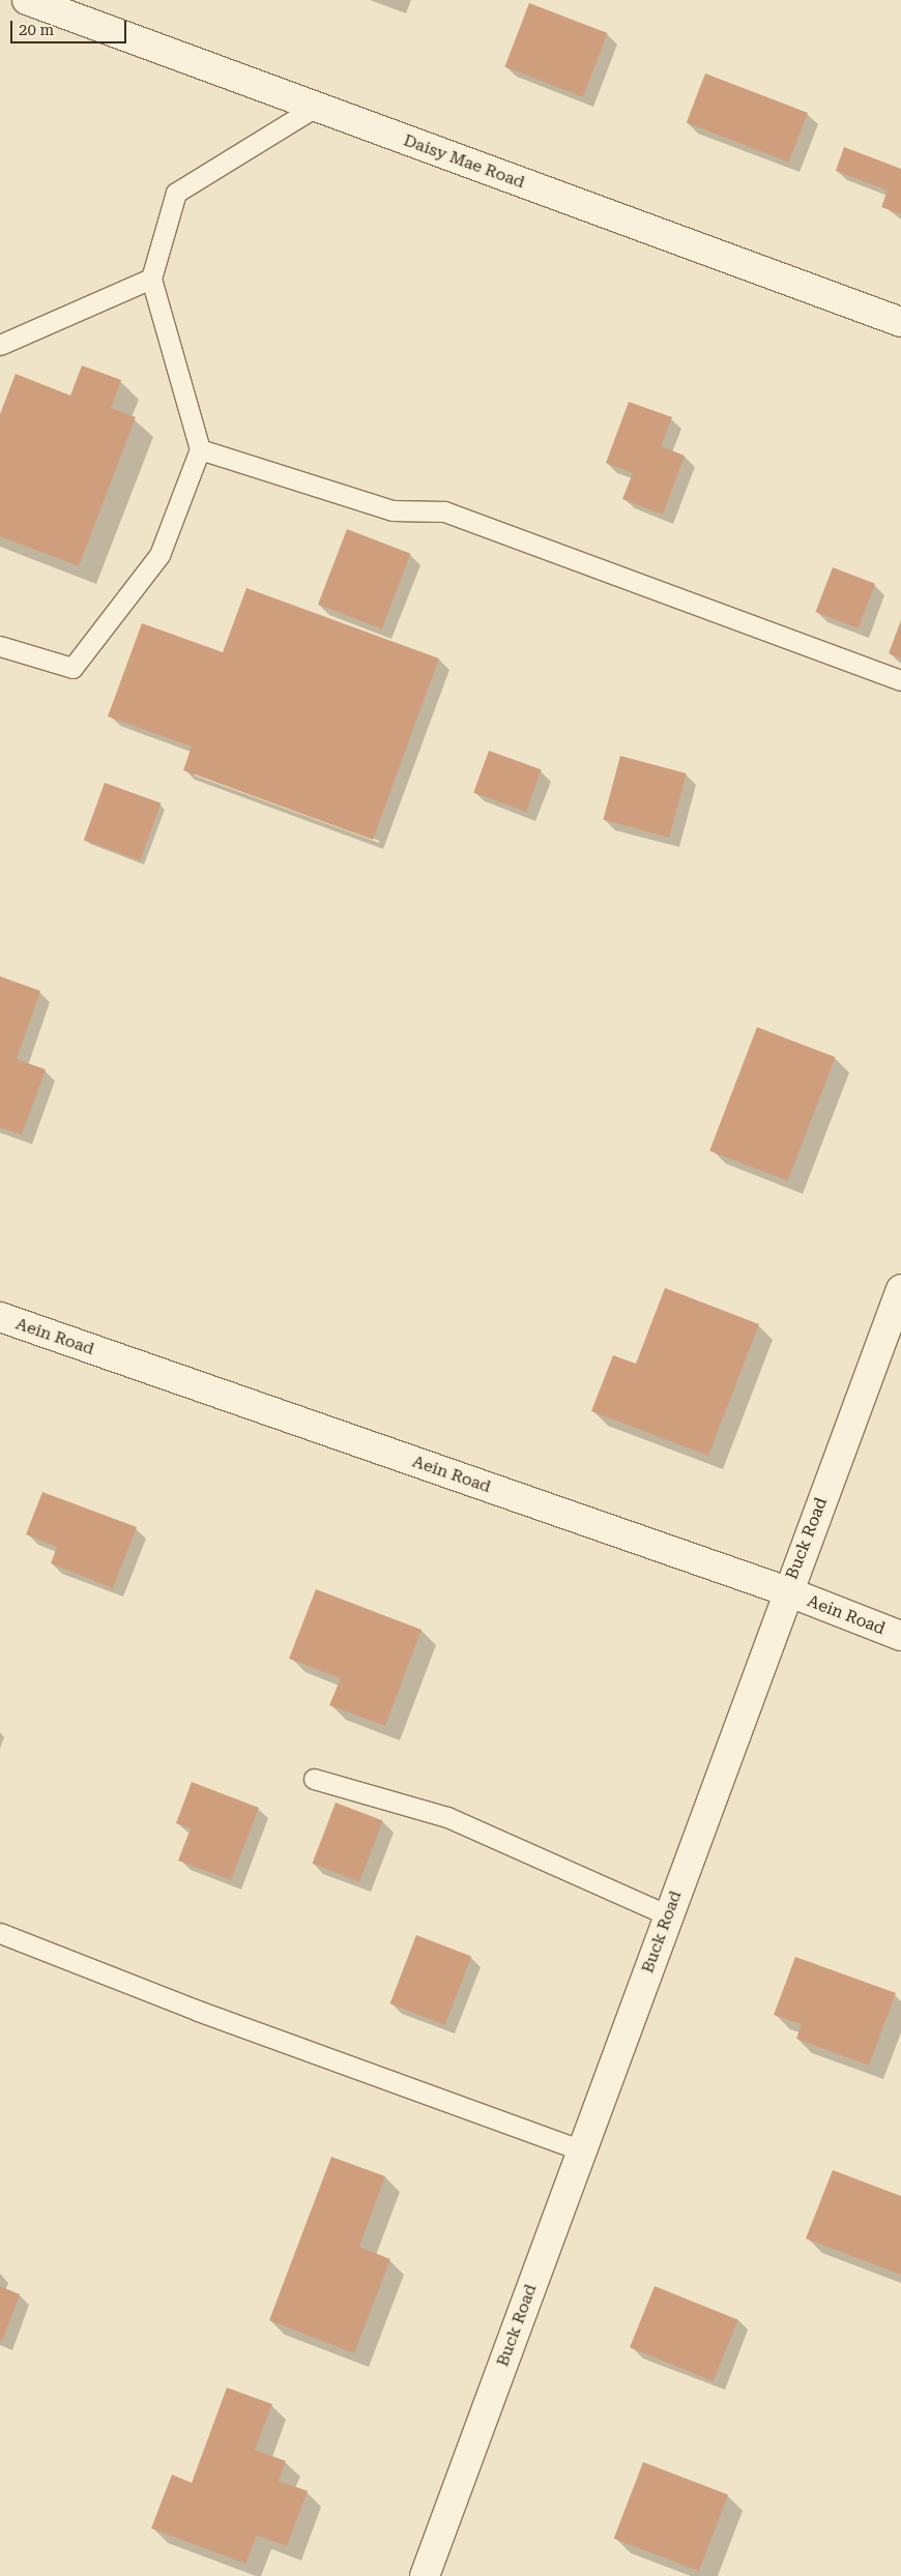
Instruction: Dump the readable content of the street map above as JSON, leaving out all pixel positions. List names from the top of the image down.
{
  "streets": {
    "street": ["Daisy Mae Road", "Aein Road", "Buck Road"]
  },
  "crossings": [
    ["Aein Road", "Buck Road"]
  ],
  "scale_bar": "20 m"
}
